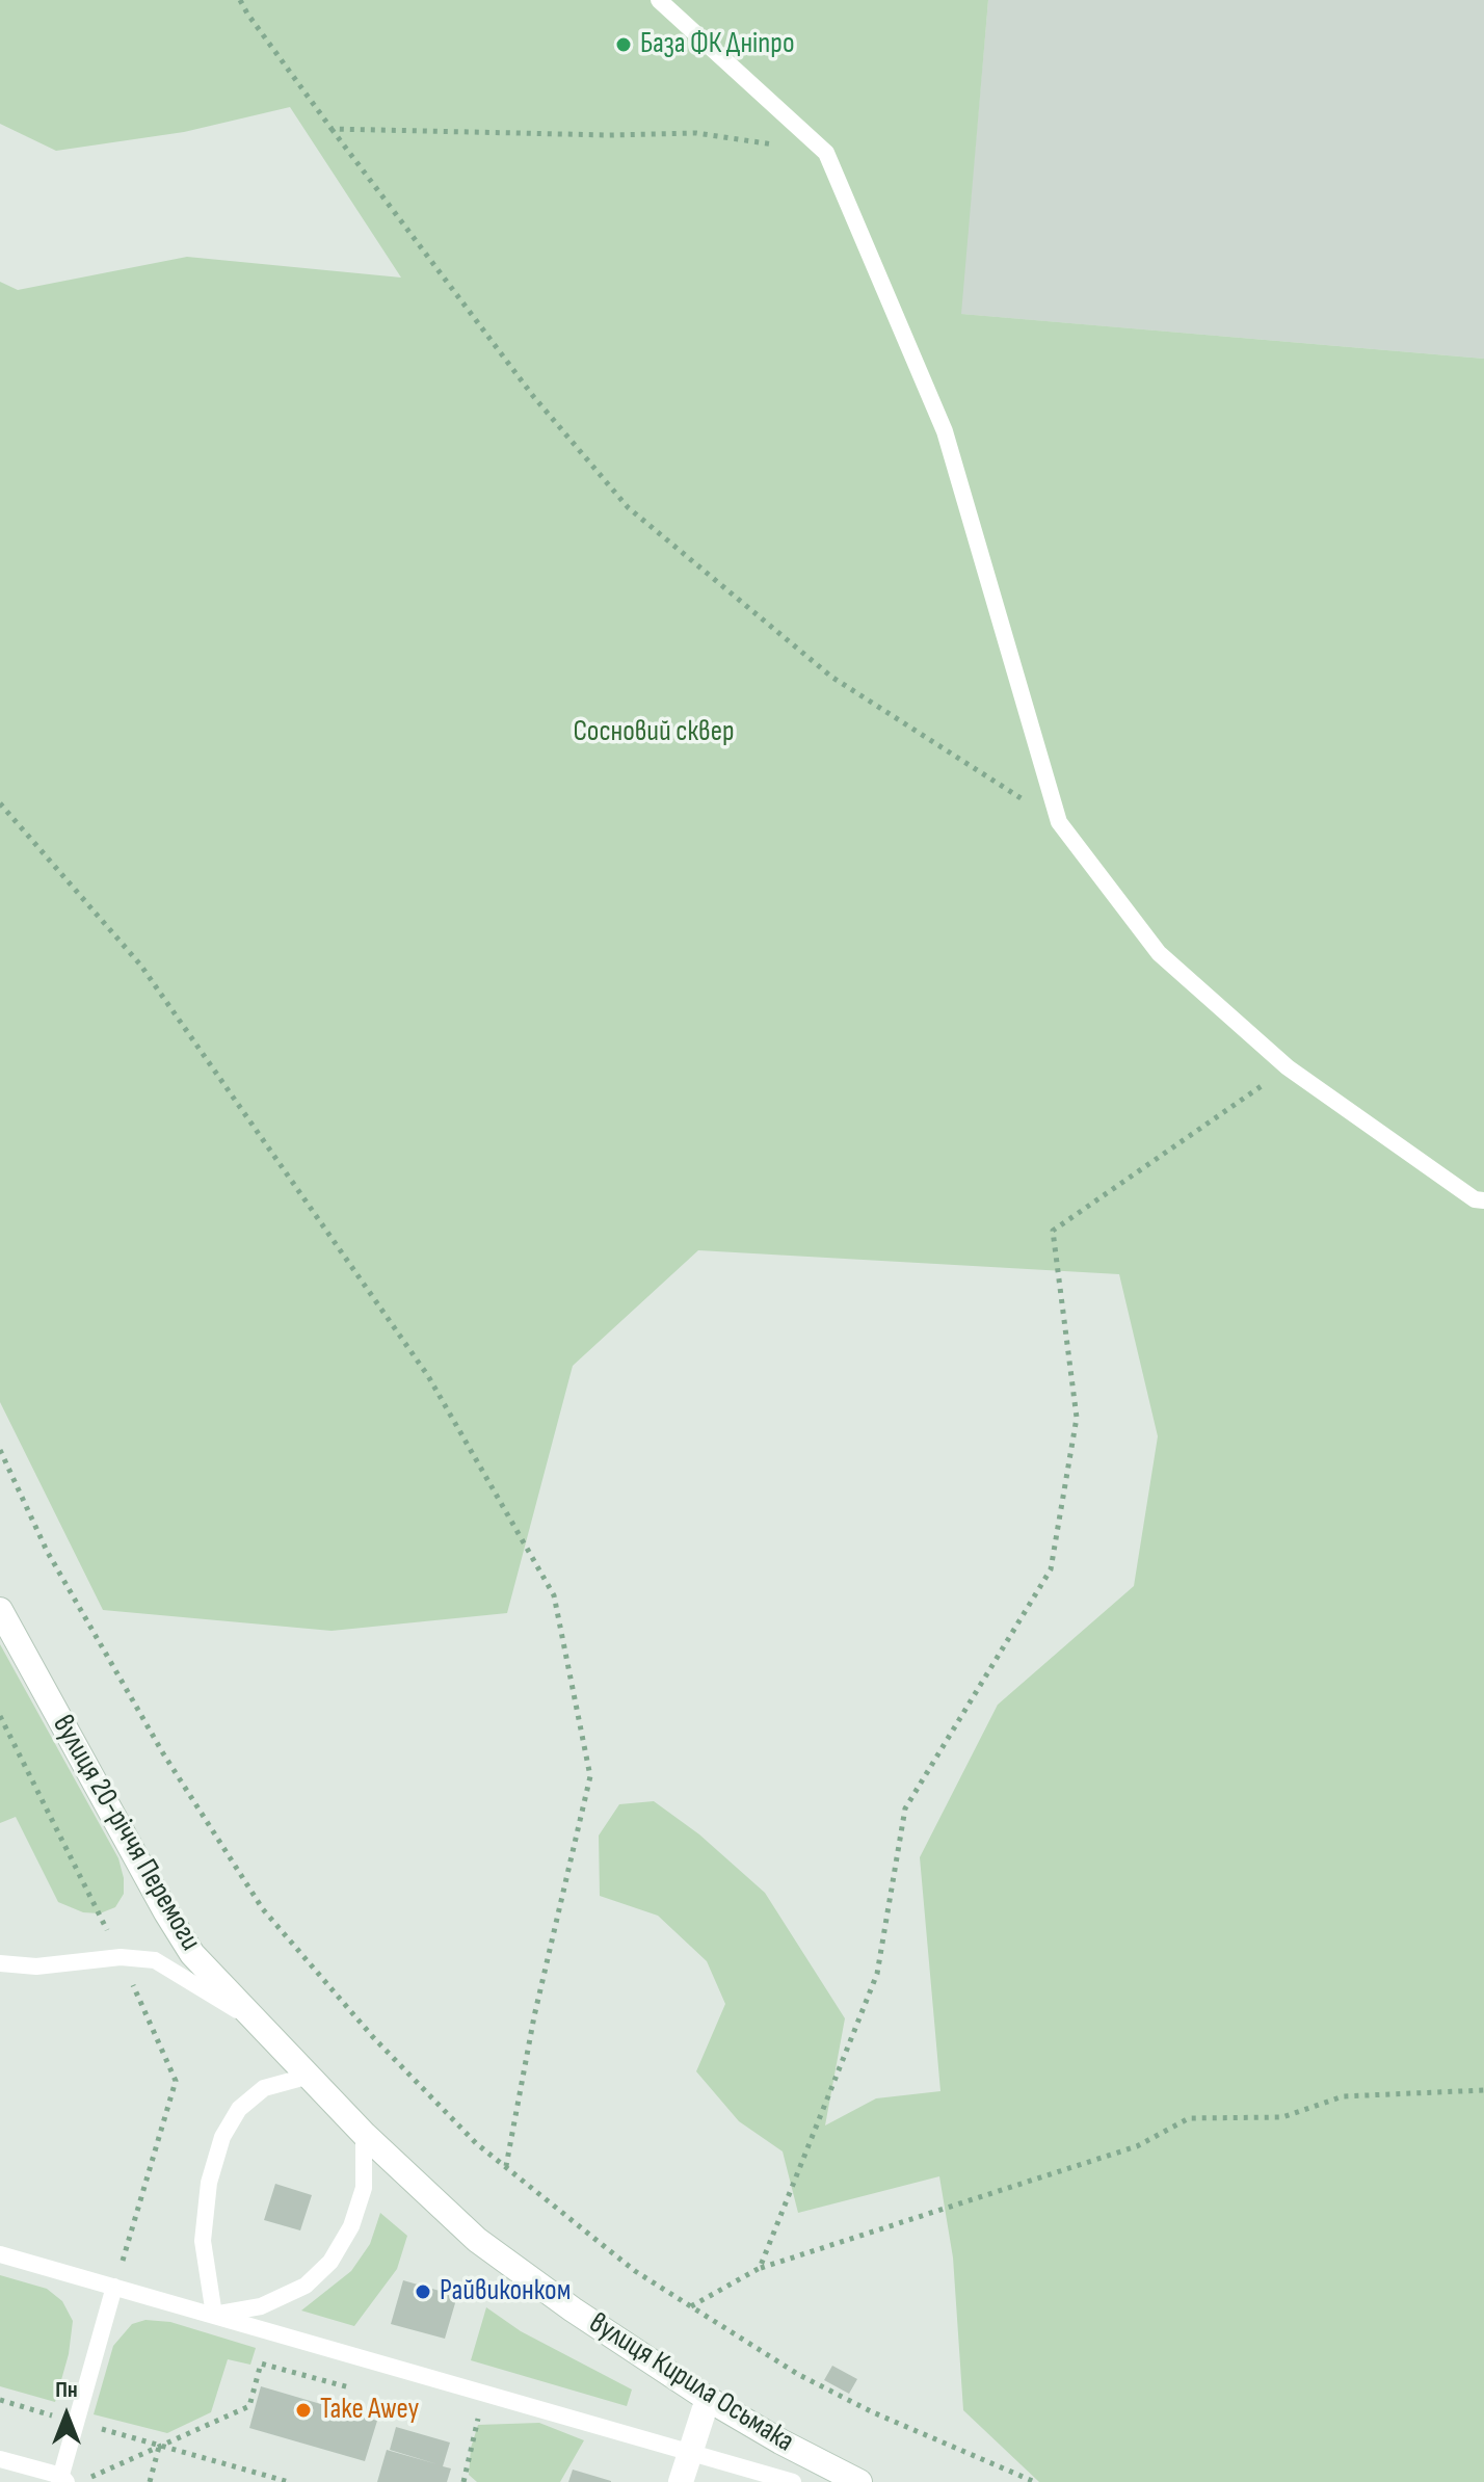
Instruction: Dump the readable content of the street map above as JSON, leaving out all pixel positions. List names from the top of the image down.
{
  "streets": {
    "street": ["вулиця 20-річчя Перемоги", "вулиця Кирила Осьмака"]
  },
  "crossings": [
    ["вулиця 20-річчя Перемоги", "вулиця Кирила Осьмака"]
  ],
  "parks": ["Сосновий сквер"],
  "places": ["База ФК Дніпро", "Райвиконком", "Take Awey"],
  "north": "top"
}
